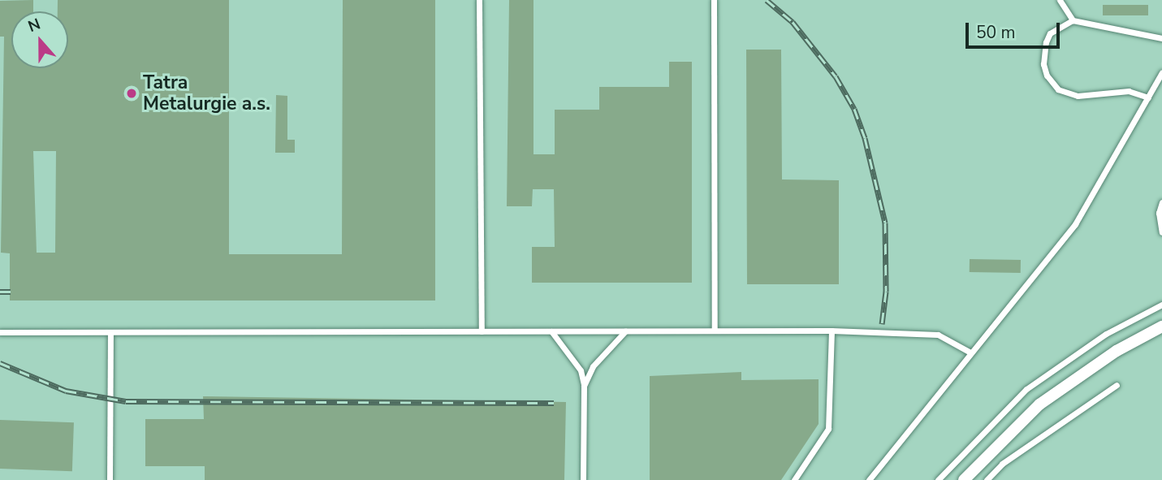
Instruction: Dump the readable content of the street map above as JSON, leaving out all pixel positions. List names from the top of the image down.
{
  "places": ["Tatra Metalurgie a.s."],
  "scale_bar": "50 m",
  "north": "top"
}
